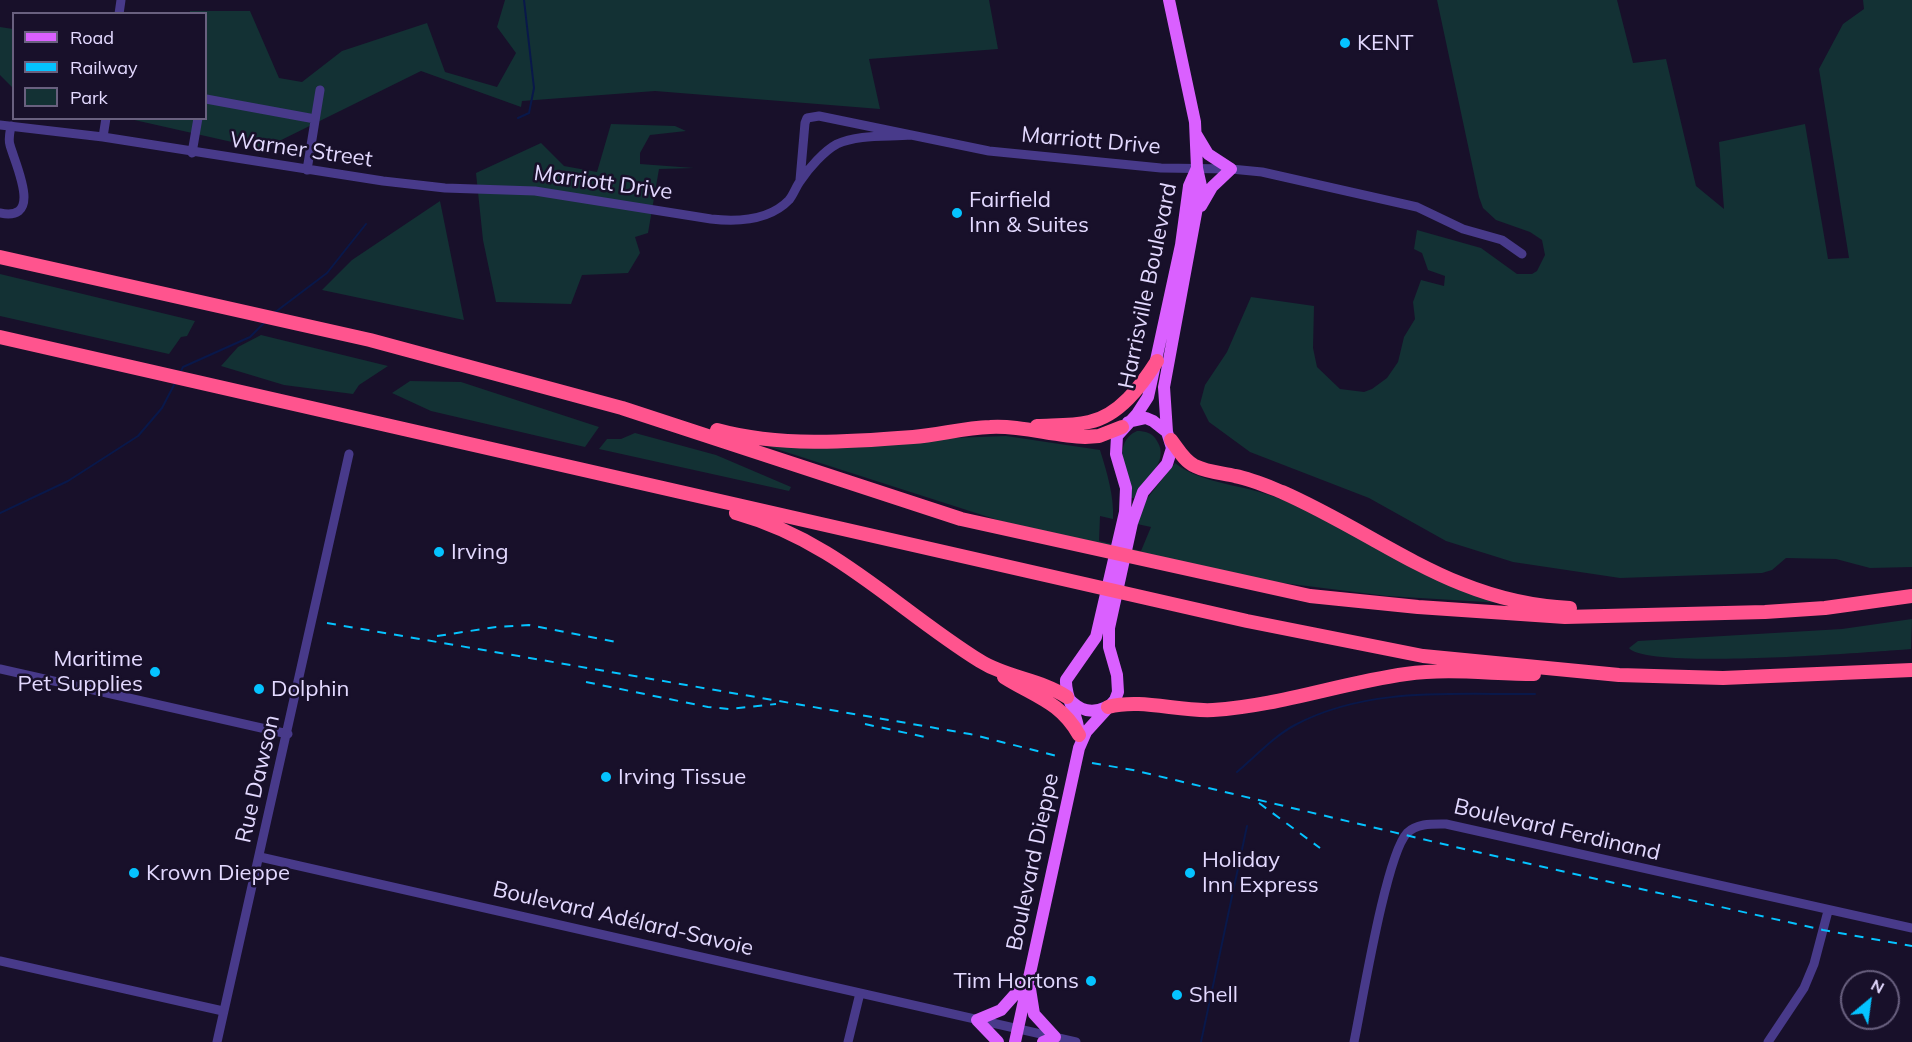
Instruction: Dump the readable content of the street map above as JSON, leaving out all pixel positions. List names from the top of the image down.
{
  "streets": {
    "main road": ["Harrisville Boulevard", "Boulevard Dieppe"],
    "street": [
      "Marriott Drive",
      "Warner Street",
      "Rue Dawson",
      "Boulevard Ferdinand",
      "Boulevard Adélard-Savoie"
    ]
  },
  "crossings": [
    ["Marriott Drive", "Warner Street"],
    ["Marriott Drive", "Harrisville Boulevard"],
    ["Rue Dawson", "Boulevard Adélard-Savoie"],
    ["Boulevard Dieppe", "Boulevard Adélard-Savoie"]
  ],
  "places": [
    "KENT",
    "Fairfield Inn & Suites",
    "Irving",
    "Maritime Pet Supplies",
    "Dolphin",
    "Irving Tissue",
    "Krown Dieppe",
    "Holiday Inn Express",
    "Tim Hortons",
    "Shell"
  ],
  "legend": ["Road", "Railway", "Park"],
  "north": "top right"
}
